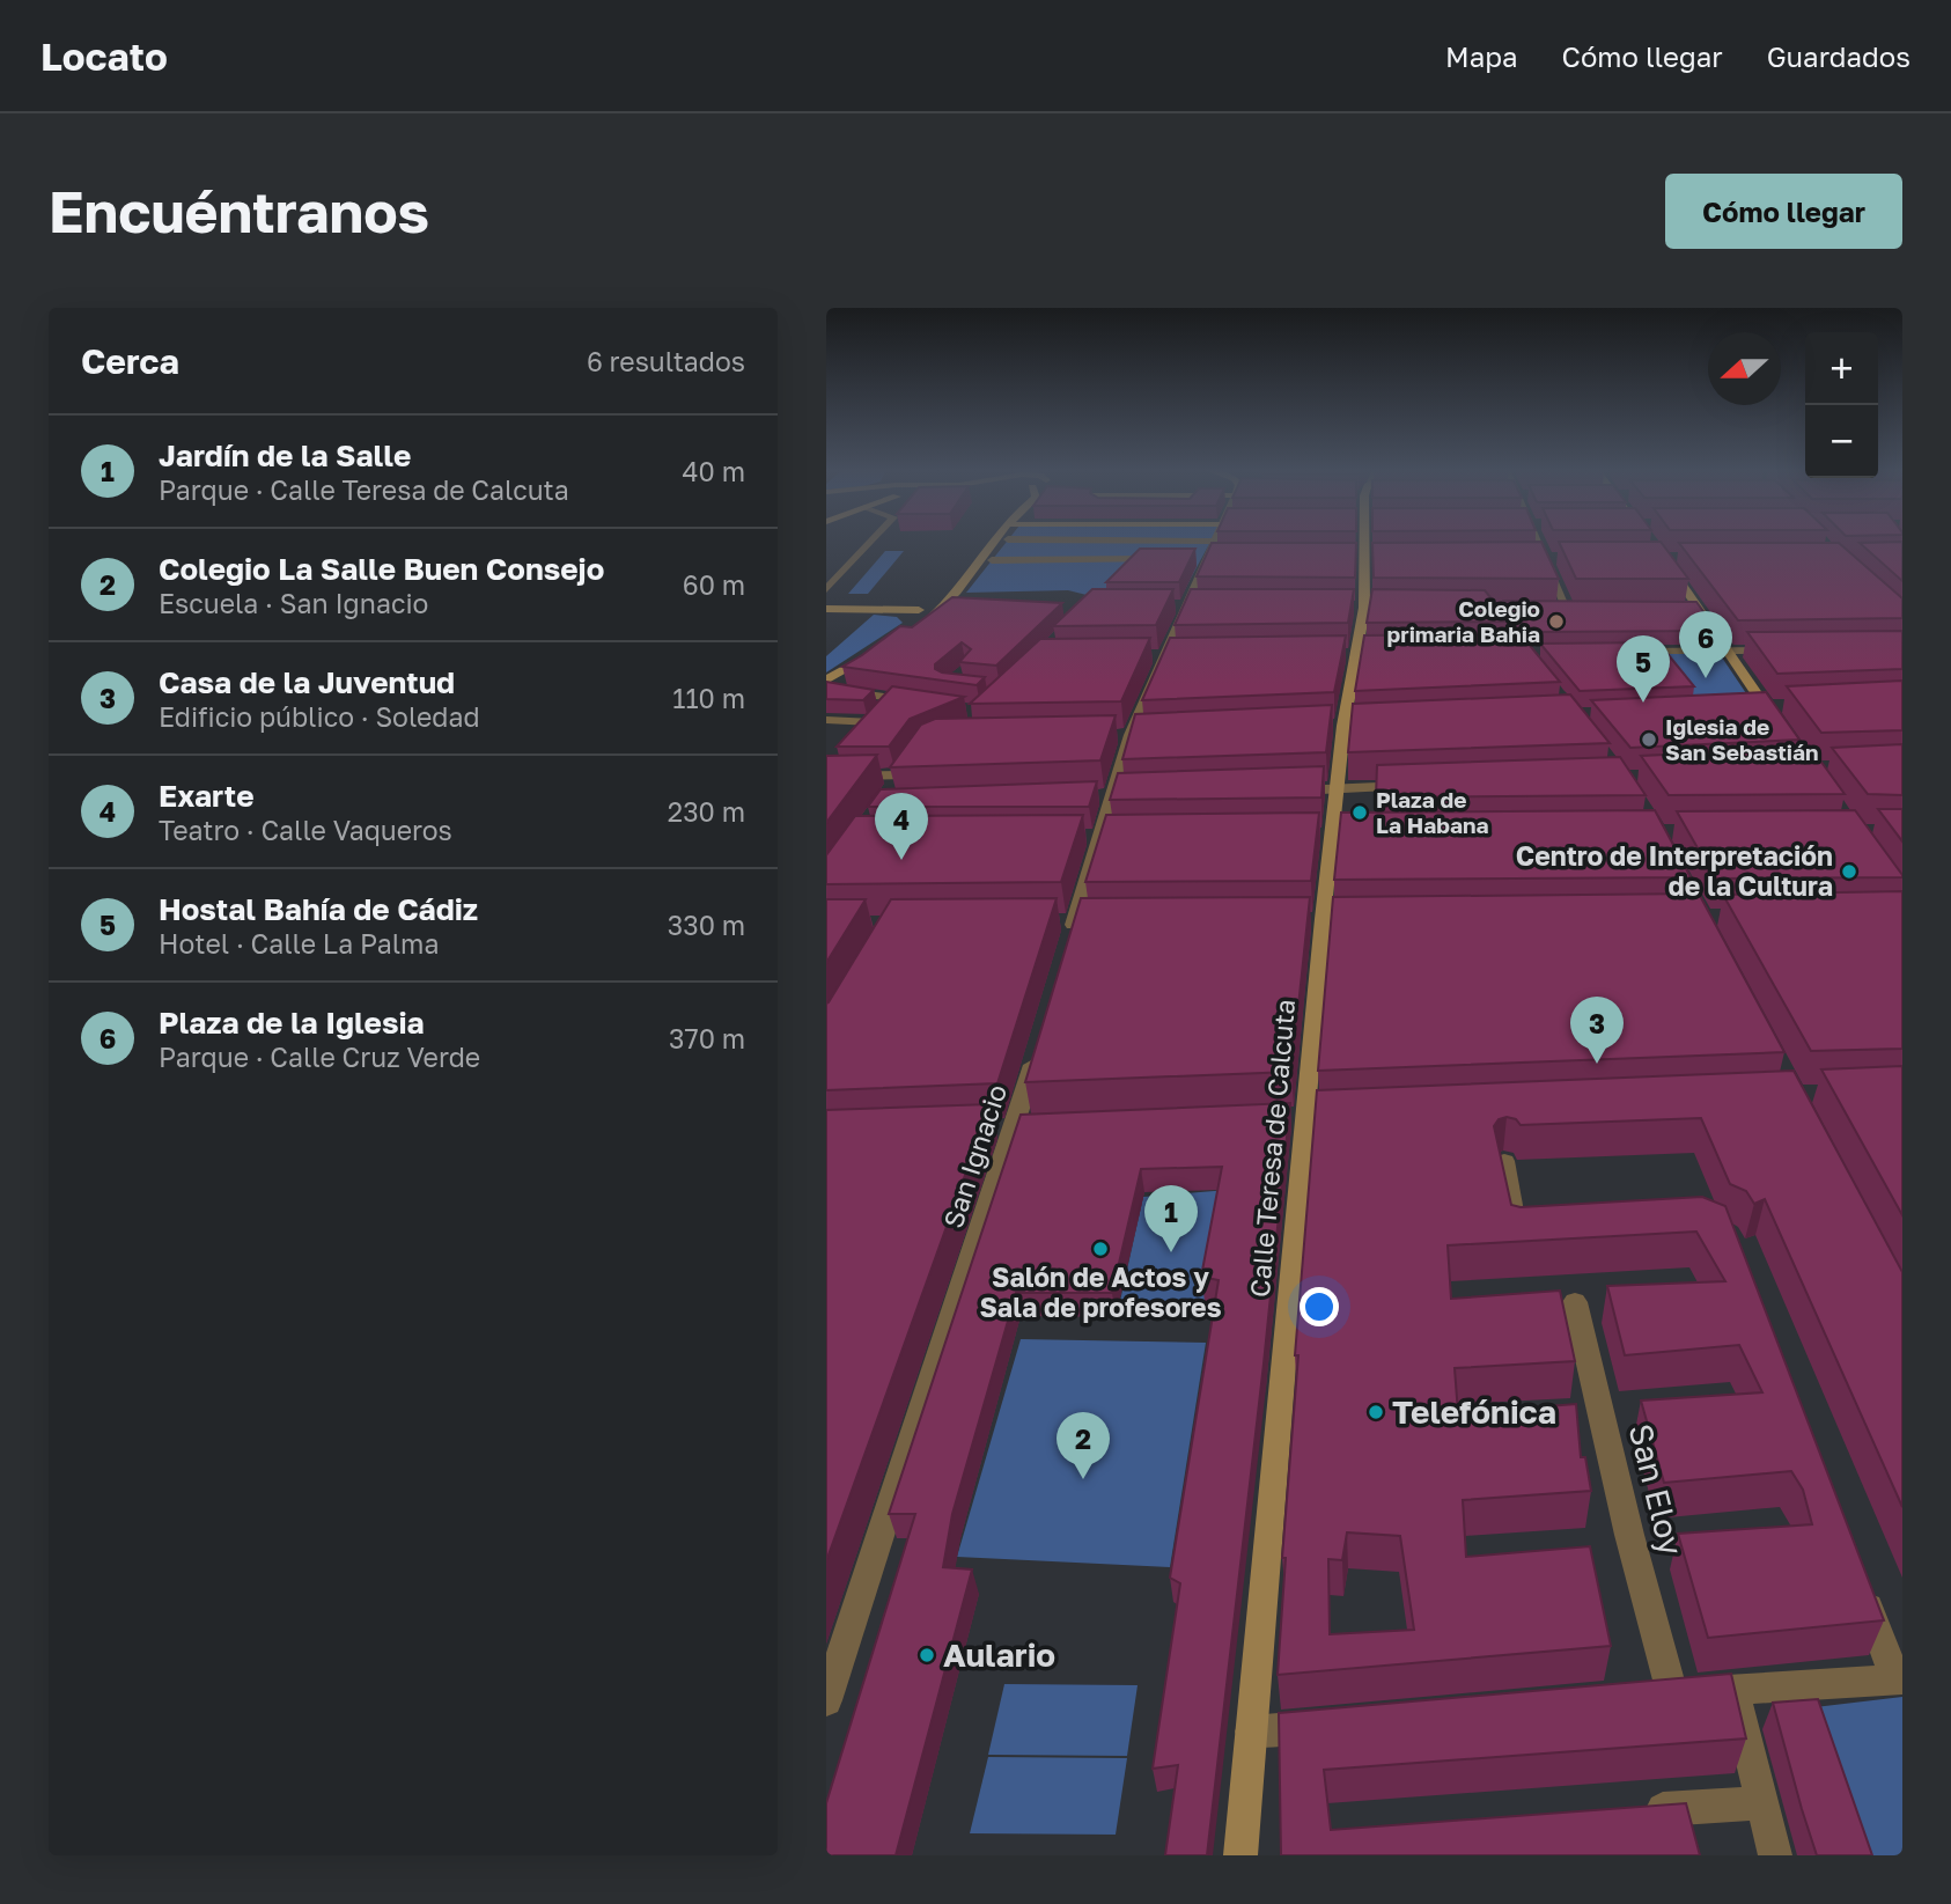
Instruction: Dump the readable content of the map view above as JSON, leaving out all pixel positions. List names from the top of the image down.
{
  "streets": {
    "street": ["Calle Teresa de Calcuta", "San Ignacio", "San Eloy"]
  },
  "places": [
    "Colegio primaria Bahia",
    "Iglesia de San Sebastián",
    "Plaza de La Habana",
    "Centro de Interpretación de la Cultura",
    "Salón de Actos y Sala de profesores",
    "Telefónica",
    "Aulario"
  ],
  "north": "left",
  "page": {
    "header": "Locato",
    "nav": ["Mapa", "Cómo llegar", "Guardados"],
    "buttons": "Cómo llegar",
    "title": "Encuéntranos",
    "heading": ["Cerca", "6 resultados"],
    "map_buttons": ["+", "−"],
    "list": [
      {
        "mark": "1",
        "name": "Jardín de la Salle",
        "note": "Parque · Calle Teresa de Calcuta",
        "value": "40 m"
      },
      {
        "mark": "2",
        "name": "Colegio La Salle Buen Consejo",
        "note": "Escuela · San Ignacio",
        "value": "60 m"
      },
      {
        "mark": "3",
        "name": "Casa de la Juventud",
        "note": "Edificio público · Soledad",
        "value": "110 m"
      },
      {
        "mark": "4",
        "name": "Exarte",
        "note": "Teatro · Calle Vaqueros",
        "value": "230 m"
      },
      {
        "mark": "5",
        "name": "Hostal Bahía de Cádiz",
        "note": "Hotel · Calle La Palma",
        "value": "330 m"
      },
      {
        "mark": "6",
        "name": "Plaza de la Iglesia",
        "note": "Parque · Calle Cruz Verde",
        "value": "370 m"
      }
    ],
    "pins": [
      "6",
      "5",
      "4",
      "3",
      "1",
      "2"
    ]
  }
}
